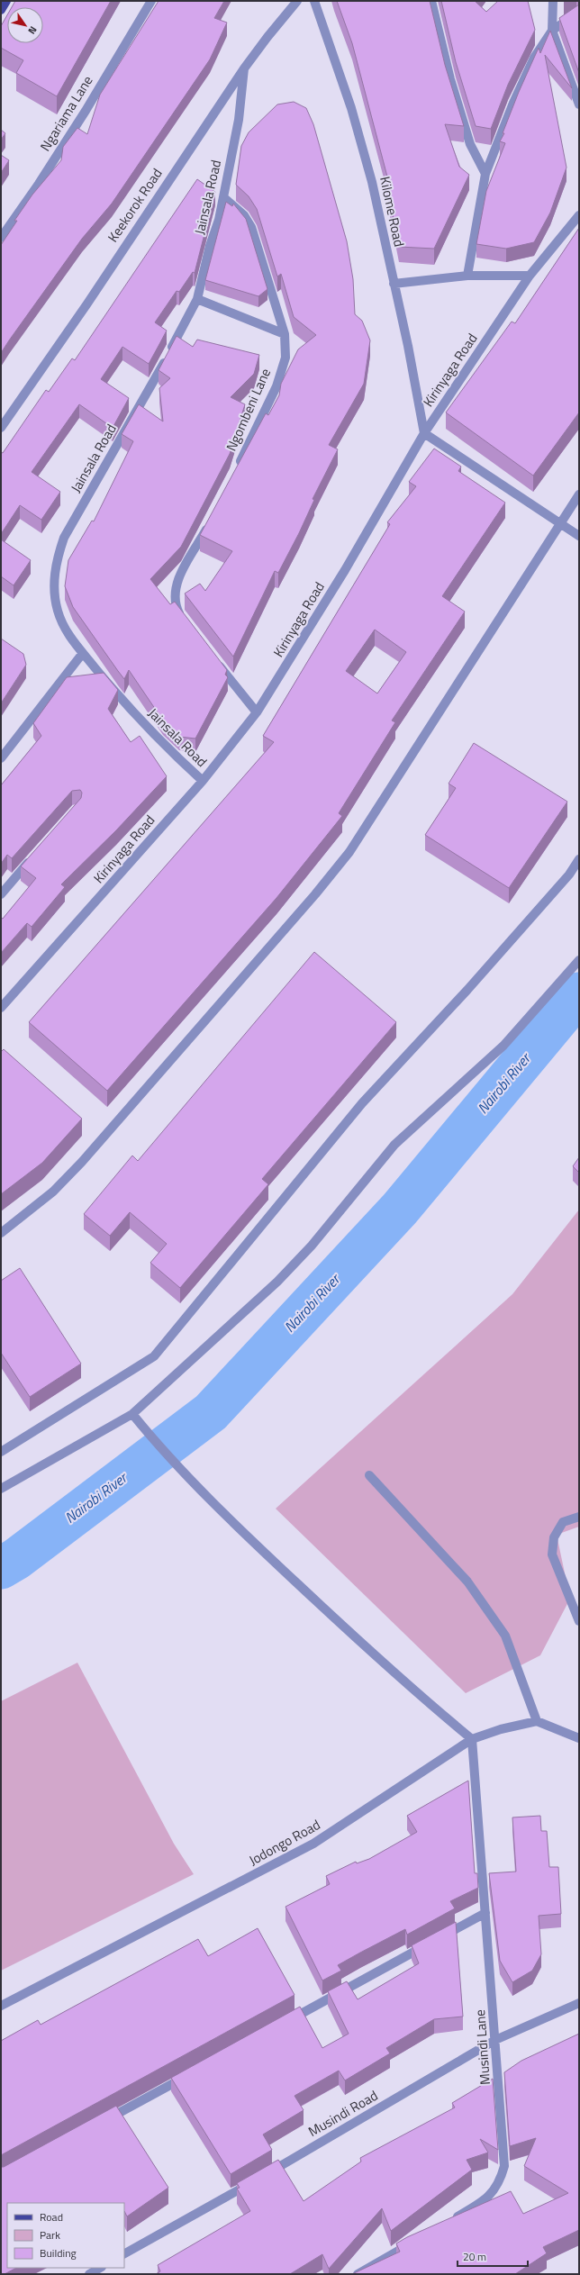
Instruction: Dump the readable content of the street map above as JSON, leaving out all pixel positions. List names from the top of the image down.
{
  "streets": {
    "street": [
      "Ngariama Lane",
      "Jainsala Road",
      "Keekorok Road",
      "Kilome Road",
      "Kirinyaga Road",
      "Ngombeni Lane",
      "Jodongo Road",
      "Musindi Lane",
      "Musindi Road"
    ]
  },
  "crossings": [
    ["Jainsala Road", "Keekorok Road"],
    ["Jainsala Road", "Kirinyaga Road"],
    ["Jainsala Road", "Ngombeni Lane"],
    ["Kilome Road", "Kirinyaga Road"],
    ["Jodongo Road", "Musindi Lane"],
    ["Musindi Lane", "Musindi Road"]
  ],
  "water": ["Nairobi River"],
  "legend": ["Road", "Park", "Building"],
  "scale_bar": "20 m",
  "north": "bottom right"
}
